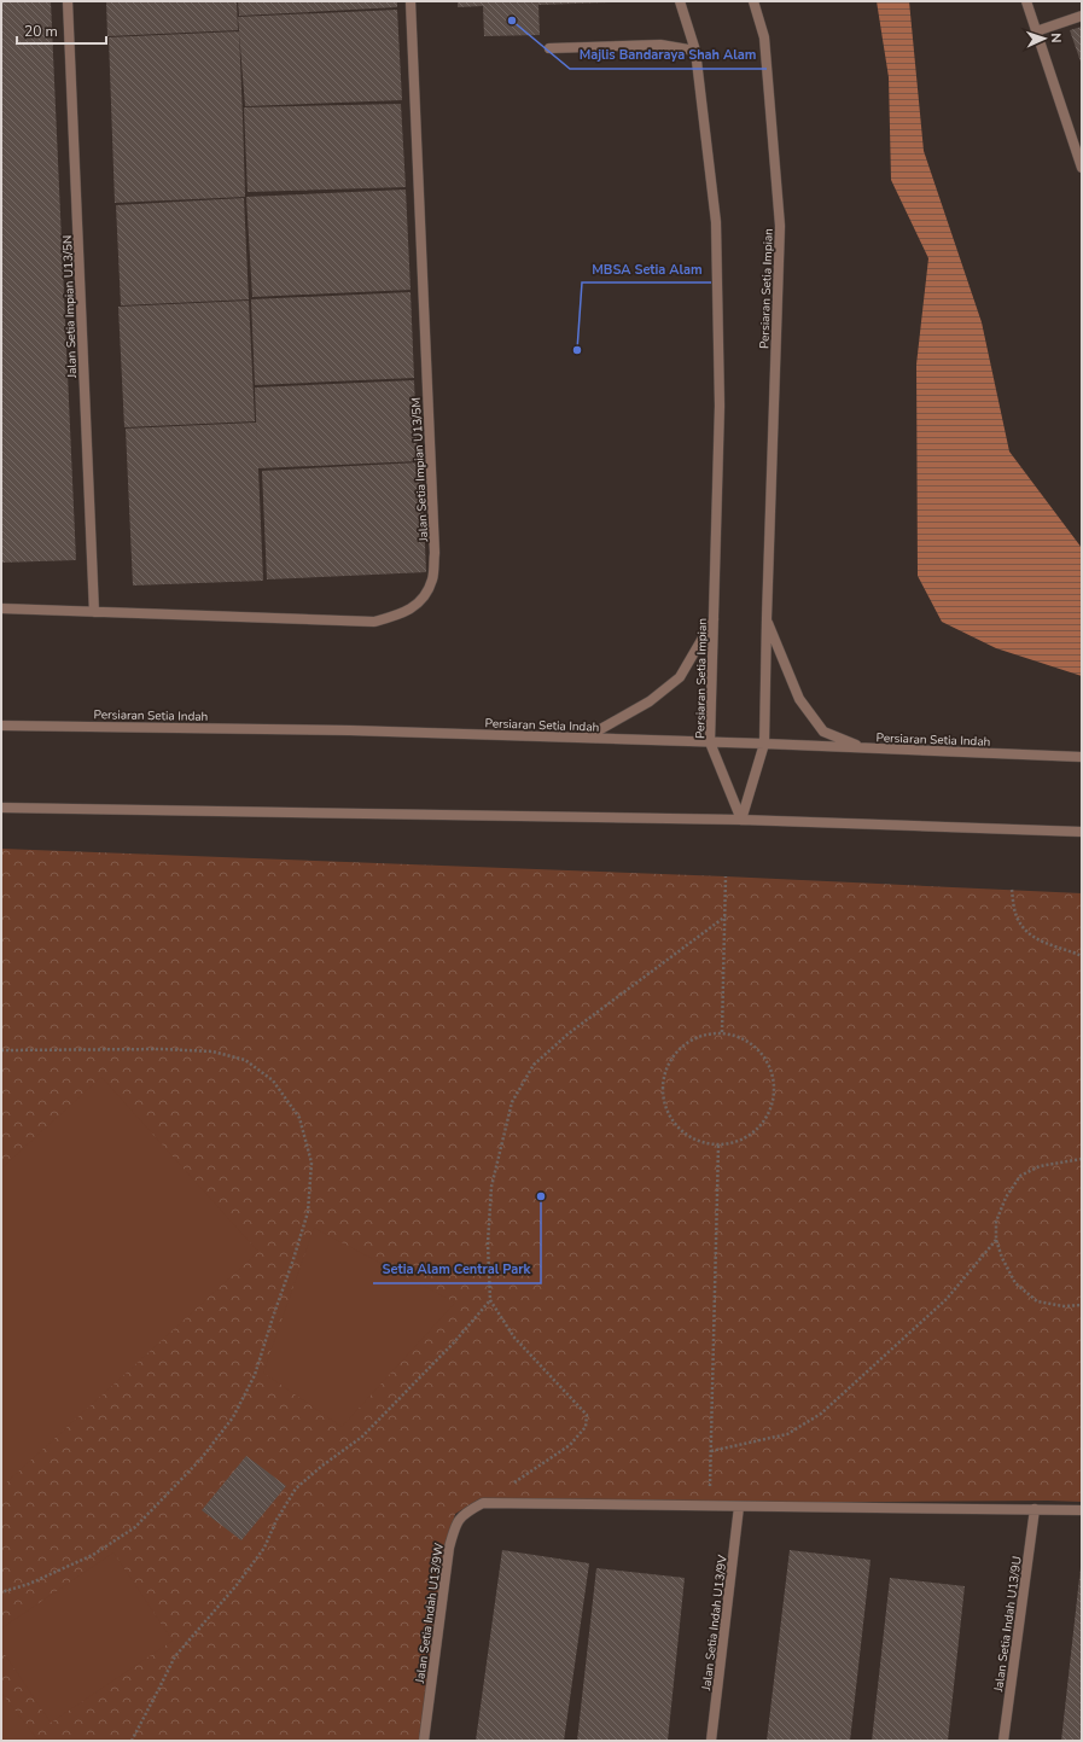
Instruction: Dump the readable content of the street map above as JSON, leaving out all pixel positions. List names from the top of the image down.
{
  "streets": {
    "street": [
      "Persiaran Setia Impian",
      "Jalan Setia Impian U13/5N",
      "Jalan Setia Impian U13/5M",
      "Persiaran Setia Indah",
      "Jalan Setia Indah U13/9W",
      "Jalan Setia Indah U13/9V",
      "Jalan Setia Indah U13/9U"
    ]
  },
  "crossings": [
    ["Persiaran Setia Impian", "Persiaran Setia Indah"],
    ["Jalan Setia Impian U13/5N", "Jalan Setia Impian U13/5M"]
  ],
  "places": ["Majlis Bandaraya Shah Alam", "MBSA Setia Alam", "Setia Alam Central Park"],
  "scale_bar": "20 m",
  "north": "right"
}
